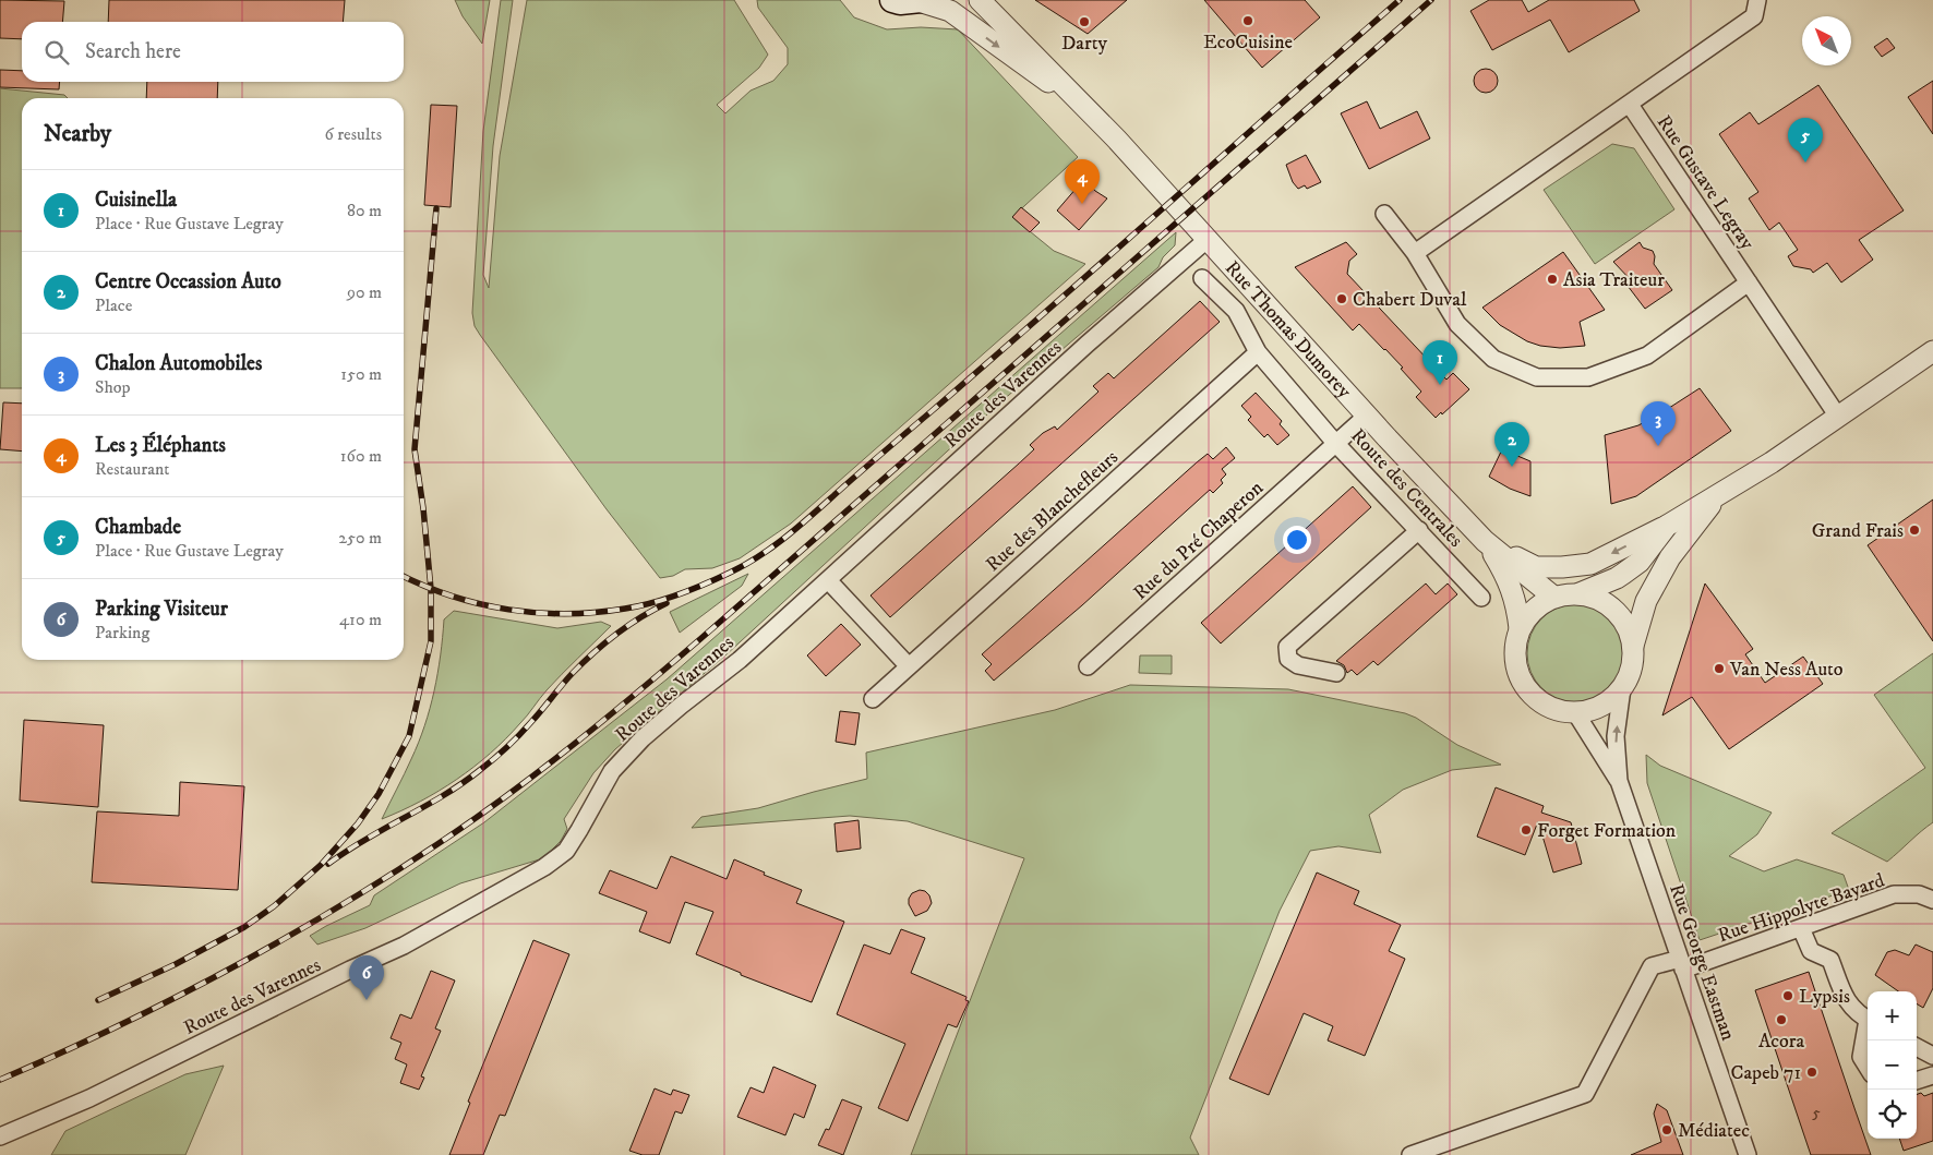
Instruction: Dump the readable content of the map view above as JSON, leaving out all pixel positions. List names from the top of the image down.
{
  "streets": {
    "street": [
      "Rue Gustave Legray",
      "Rue Thomas Dumorey",
      "Route des Varennes",
      "Route des Centrales",
      "Rue des Blanchefleurs",
      "Rue du Pré Chaperon",
      "Rue Hippolyte Bayard",
      "Rue George Eastman"
    ]
  },
  "crossings": [
    ["Rue Thomas Dumorey", "Route des Varennes"],
    ["Rue Thomas Dumorey", "Rue du Pré Chaperon"],
    ["Rue Thomas Dumorey", "Rue George Eastman"],
    ["Route des Centrales", "Rue des Blanchefleurs"],
    ["Route des Centrales", "Rue du Pré Chaperon"],
    ["Rue Hippolyte Bayard", "Rue George Eastman"]
  ],
  "places": [
    "EcoCuisine",
    "Darty",
    "Asia Traiteur",
    "Chabert Duval",
    "Grand Frais",
    "Van Ness Auto",
    "Forget Formation",
    "Lypsis",
    "Acora",
    "Capeb 71",
    "Médiatec"
  ],
  "house_numbers": ["5"],
  "north": "top left",
  "page": {
    "search": "Search here",
    "heading": ["Nearby", "6 results"],
    "pins": [
      "5",
      "4",
      "1",
      "3",
      "2",
      "6"
    ],
    "list": [
      {
        "mark": "1",
        "name": "Cuisinella",
        "note": "Place · Rue Gustave Legray",
        "value": "80 m"
      },
      {
        "mark": "2",
        "name": "Centre Occassion Auto",
        "note": "Place",
        "value": "90 m"
      },
      {
        "mark": "3",
        "name": "Chalon Automobiles",
        "note": "Shop",
        "value": "150 m"
      },
      {
        "mark": "4",
        "name": "Les 3 Éléphants",
        "note": "Restaurant",
        "value": "160 m"
      },
      {
        "mark": "5",
        "name": "Chambade",
        "note": "Place · Rue Gustave Legray",
        "value": "250 m"
      },
      {
        "mark": "6",
        "name": "Parking Visiteur",
        "note": "Parking",
        "value": "410 m"
      }
    ],
    "map_buttons": ["+", "−"]
  }
}
